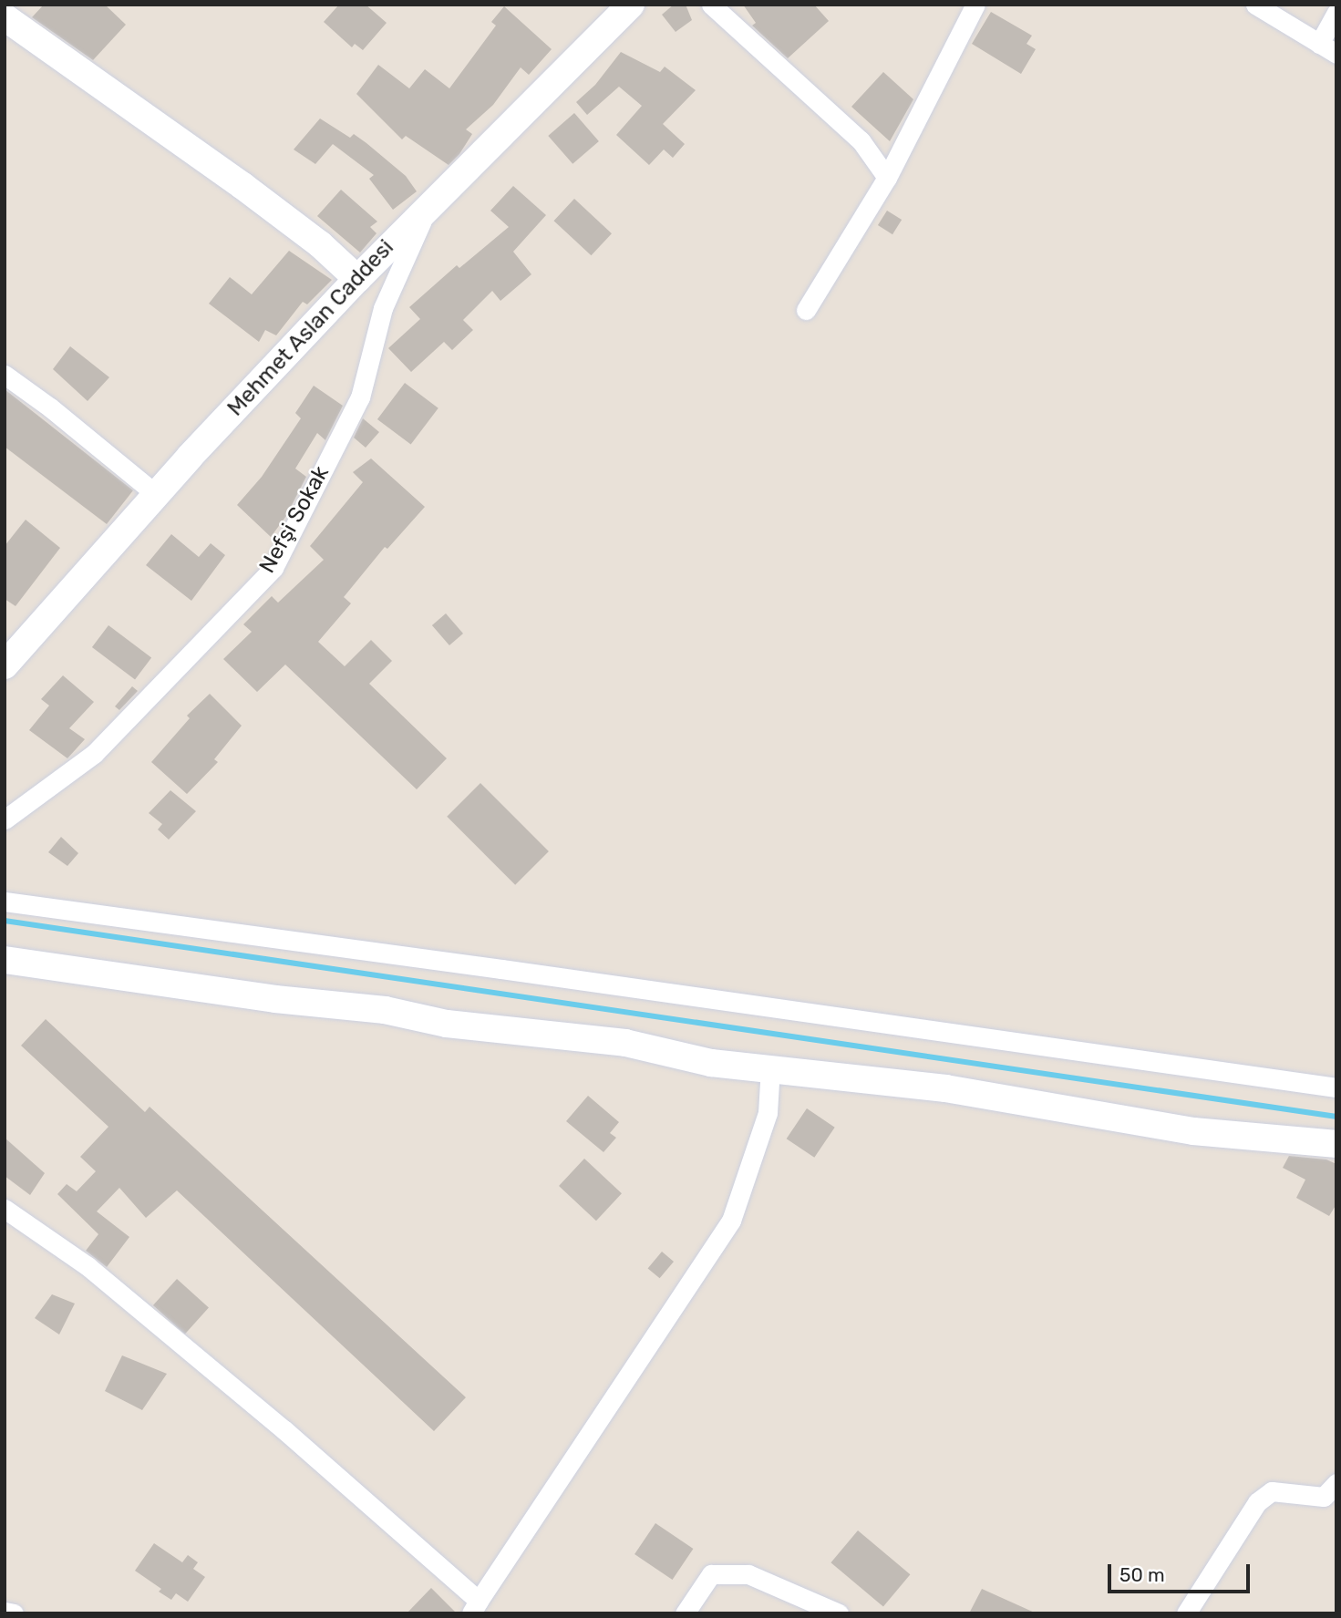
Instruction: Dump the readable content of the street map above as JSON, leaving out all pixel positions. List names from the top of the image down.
{
  "streets": {
    "street": ["Mehmet Aslan Caddesi", "Nefşi Sokak"]
  },
  "crossings": [
    ["Mehmet Aslan Caddesi", "Nefşi Sokak"]
  ],
  "scale_bar": "50 m"
}
